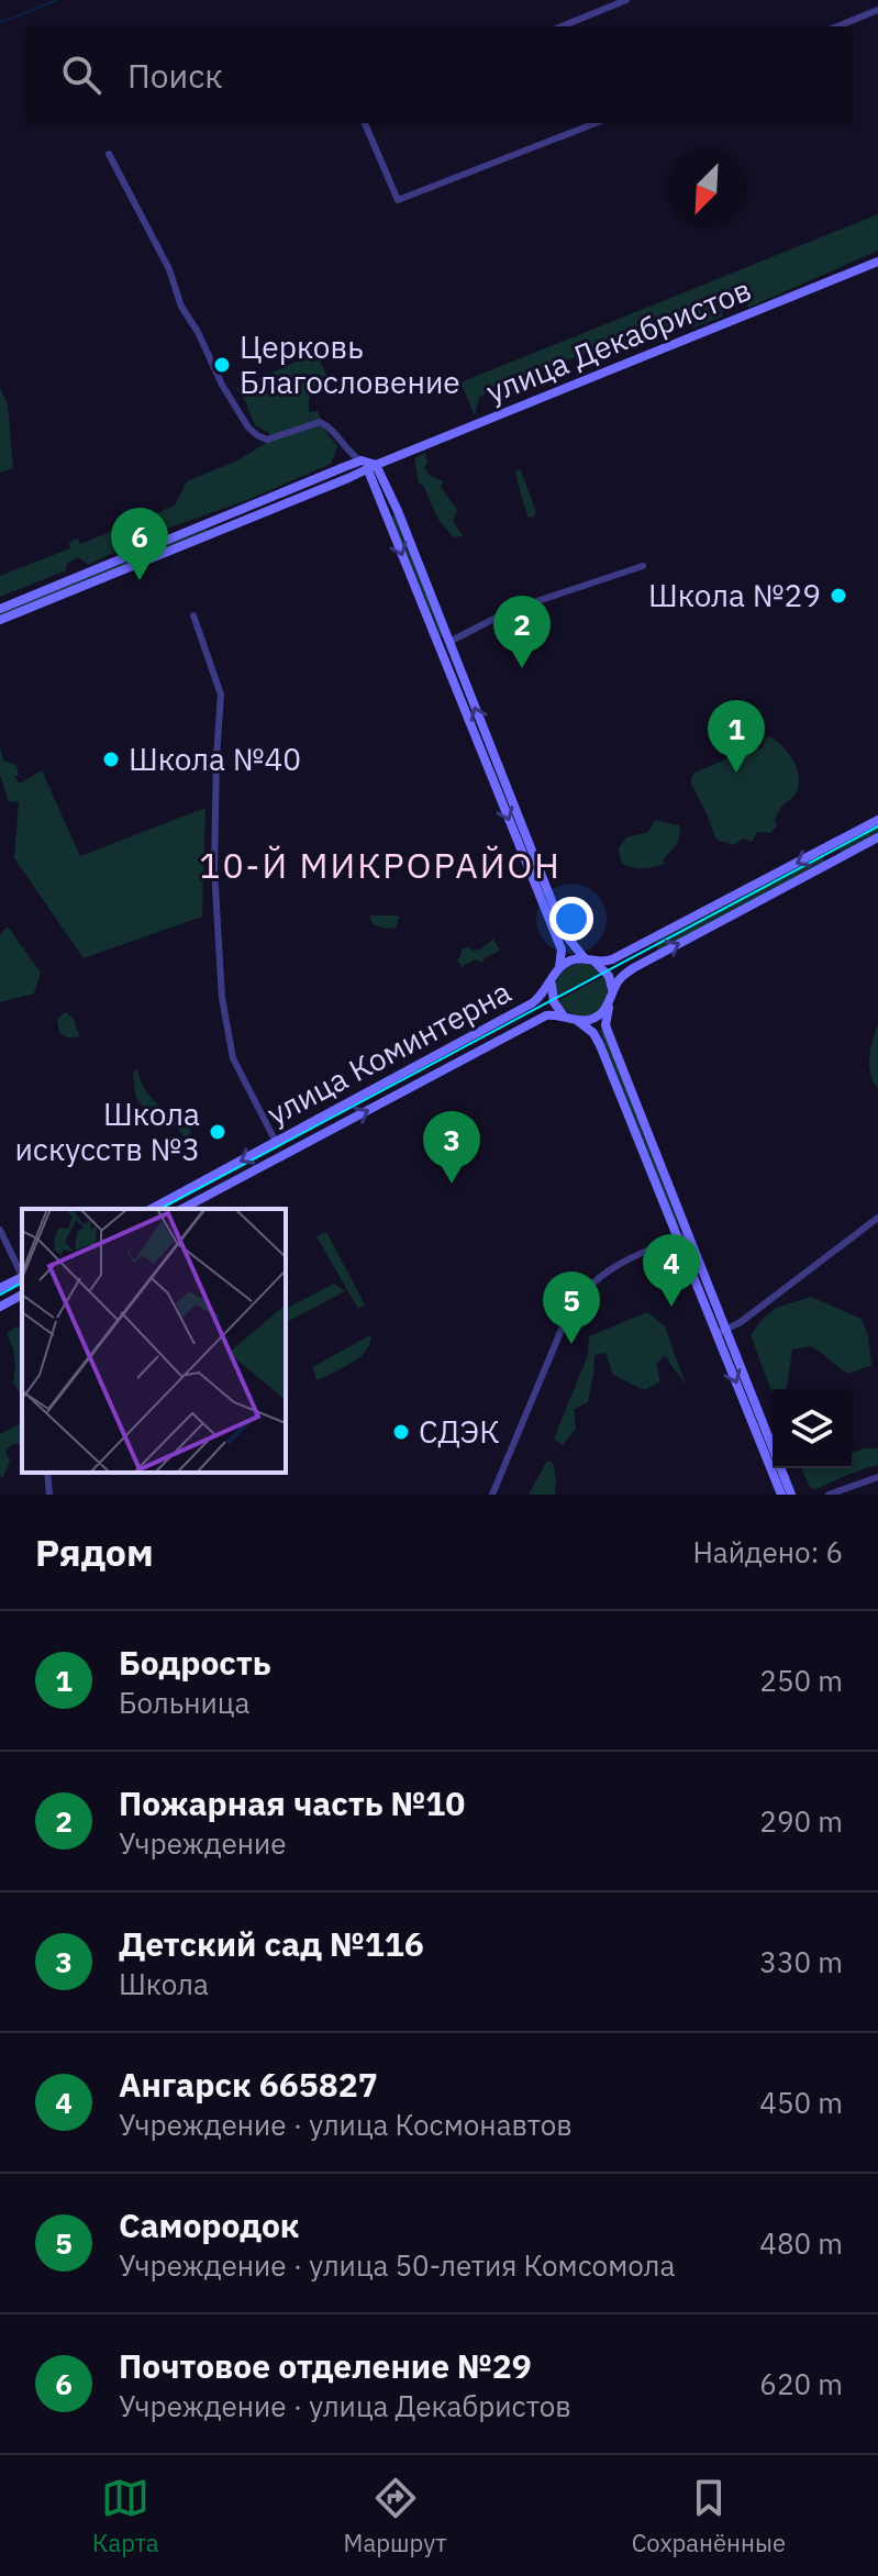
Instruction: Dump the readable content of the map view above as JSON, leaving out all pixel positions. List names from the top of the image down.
{
  "streets": {
    "street": ["улица Декабристов", "улица Коминтерна"]
  },
  "districts": ["10-Й МИКРОРАЙОН"],
  "places": [
    "Церковь Благословение",
    "Школа №29",
    "Школа №40",
    "Школа искусств №3",
    "СДЭК"
  ],
  "north": "bottom left",
  "page": {
    "search": "Поиск",
    "pins": [
      "6",
      "2",
      "1",
      "3",
      "4",
      "5"
    ],
    "heading": ["Рядом", "Найдено: 6"],
    "list": [
      {
        "mark": "1",
        "name": "Бодрость",
        "note": "Больница",
        "value": "250 m"
      },
      {
        "mark": "2",
        "name": "Пожарная часть №10",
        "note": "Учреждение",
        "value": "290 m"
      },
      {
        "mark": "3",
        "name": "Детский сад №116",
        "note": "Школа",
        "value": "330 m"
      },
      {
        "mark": "4",
        "name": "Ангарск 665827",
        "note": "Учреждение · улица Космонавтов",
        "value": "450 m"
      },
      {
        "mark": "5",
        "name": "Самородок",
        "note": "Учреждение · улица 50-летия Комсомола",
        "value": "480 m"
      },
      {
        "mark": "6",
        "name": "Почтовое отделение №29",
        "note": "Учреждение · улица Декабристов",
        "value": "620 m"
      }
    ],
    "nav": ["Карта", "Маршрут", "Сохранённые"]
  }
}
